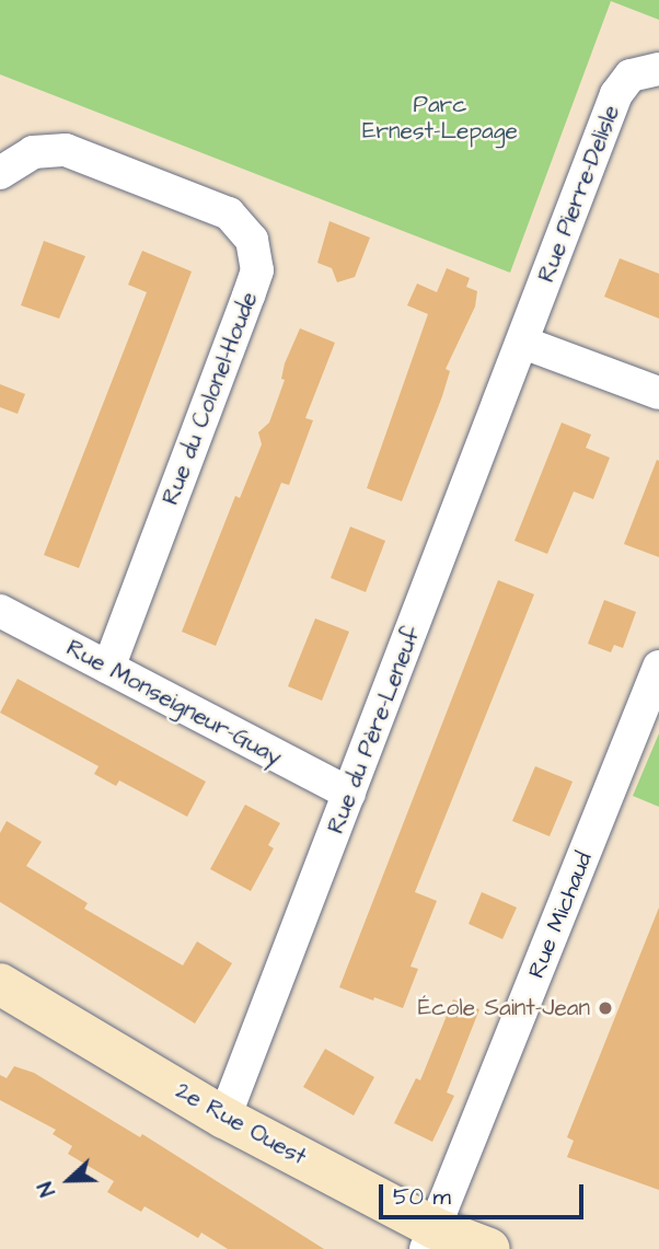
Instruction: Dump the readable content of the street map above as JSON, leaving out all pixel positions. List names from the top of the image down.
{
  "streets": {
    "street": [
      "Rue Pierre-Delisle",
      "Rue du Colonel-Houde",
      "Rue Monseigneur-Guay",
      "Rue du Père-Leneuf",
      "Rue Michaud",
      "2e Rue Ouest"
    ]
  },
  "crossings": [
    ["Rue Pierre-Delisle", "Rue du Père-Leneuf"],
    ["Rue du Colonel-Houde", "Rue Monseigneur-Guay"],
    ["Rue Monseigneur-Guay", "Rue du Père-Leneuf"],
    ["Rue du Père-Leneuf", "2e Rue Ouest"],
    ["Rue Michaud", "2e Rue Ouest"]
  ],
  "parks": ["Parc Ernest-Lepage"],
  "places": ["École Saint-Jean"],
  "scale_bar": "50 m",
  "north": "left"
}
